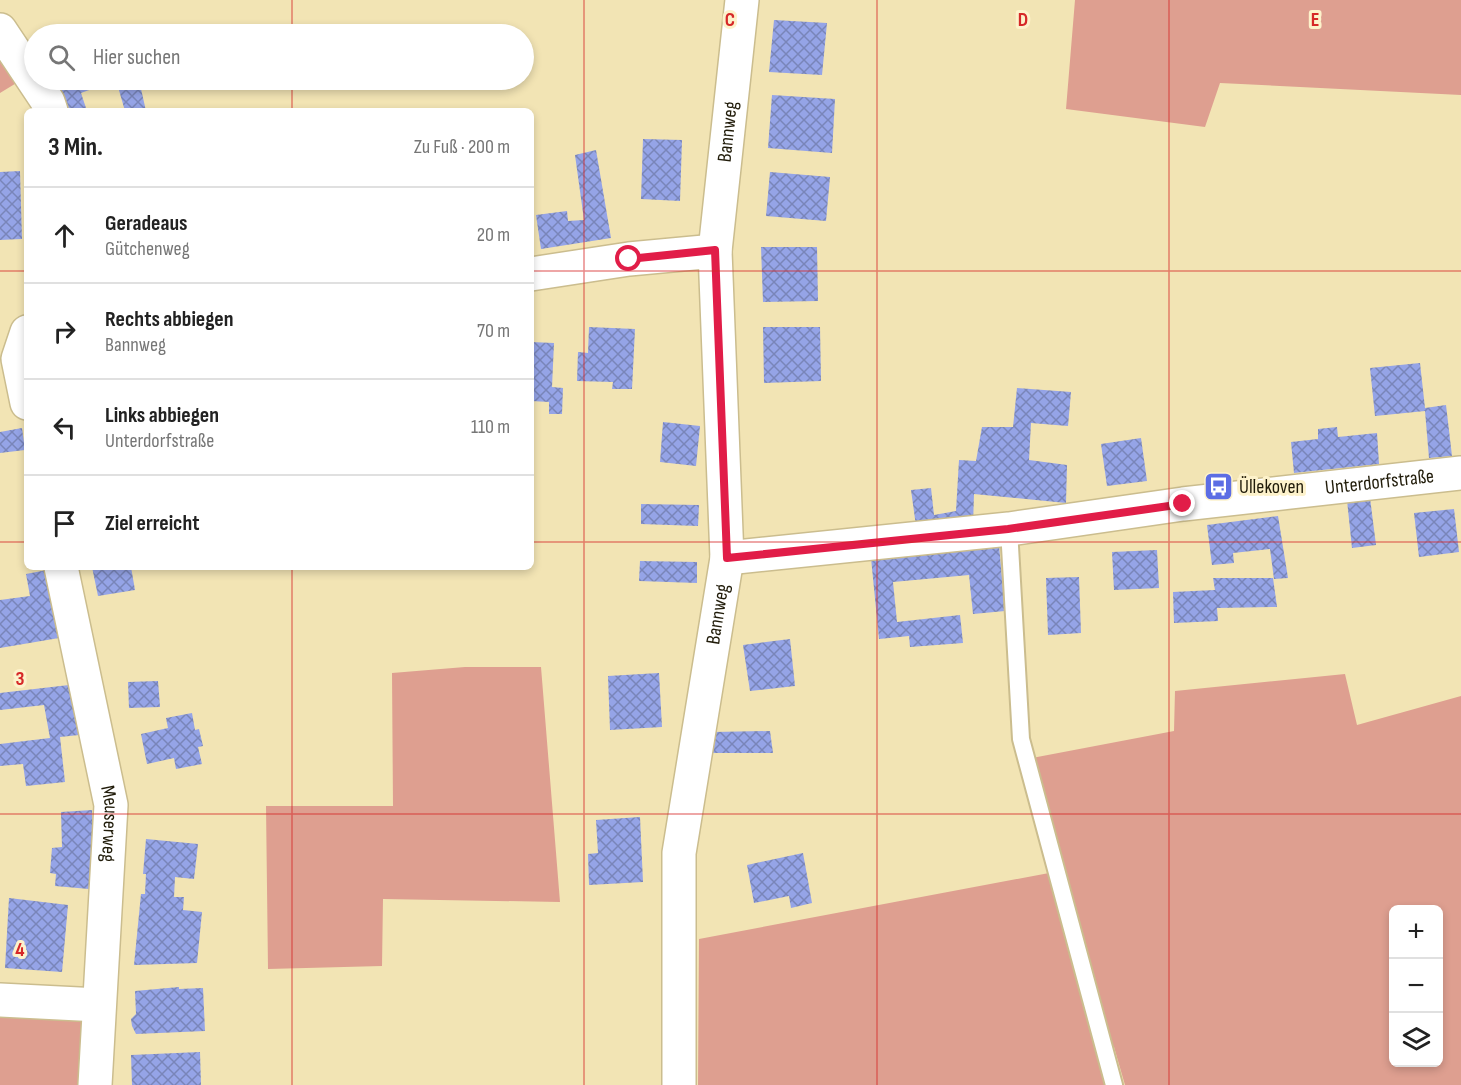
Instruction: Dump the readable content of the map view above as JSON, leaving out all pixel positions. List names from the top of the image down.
{
  "streets": {
    "street": ["Bannweg", "Unterdorfstraße", "Meuserweg"]
  },
  "crossings": [
    ["Bannweg", "Unterdorfstraße"]
  ],
  "places": {
    "bus stop": ["Üllekoven"]
  },
  "page": {
    "search": "Hier suchen",
    "heading": ["3 Min.", "Zu Fuß · 200 m"],
    "list": [
      ["Geradeaus", "Gütchenweg", "20 m"],
      ["Rechts abbiegen", "Bannweg", "70 m"],
      ["Links abbiegen", "Unterdorfstraße", "110 m"],
      "Ziel erreicht"
    ],
    "map_buttons": ["+", "−"]
  },
  "grid": {
    "columns": ["C", "D", "E"],
    "rows": ["3", "4"]
  }
}
